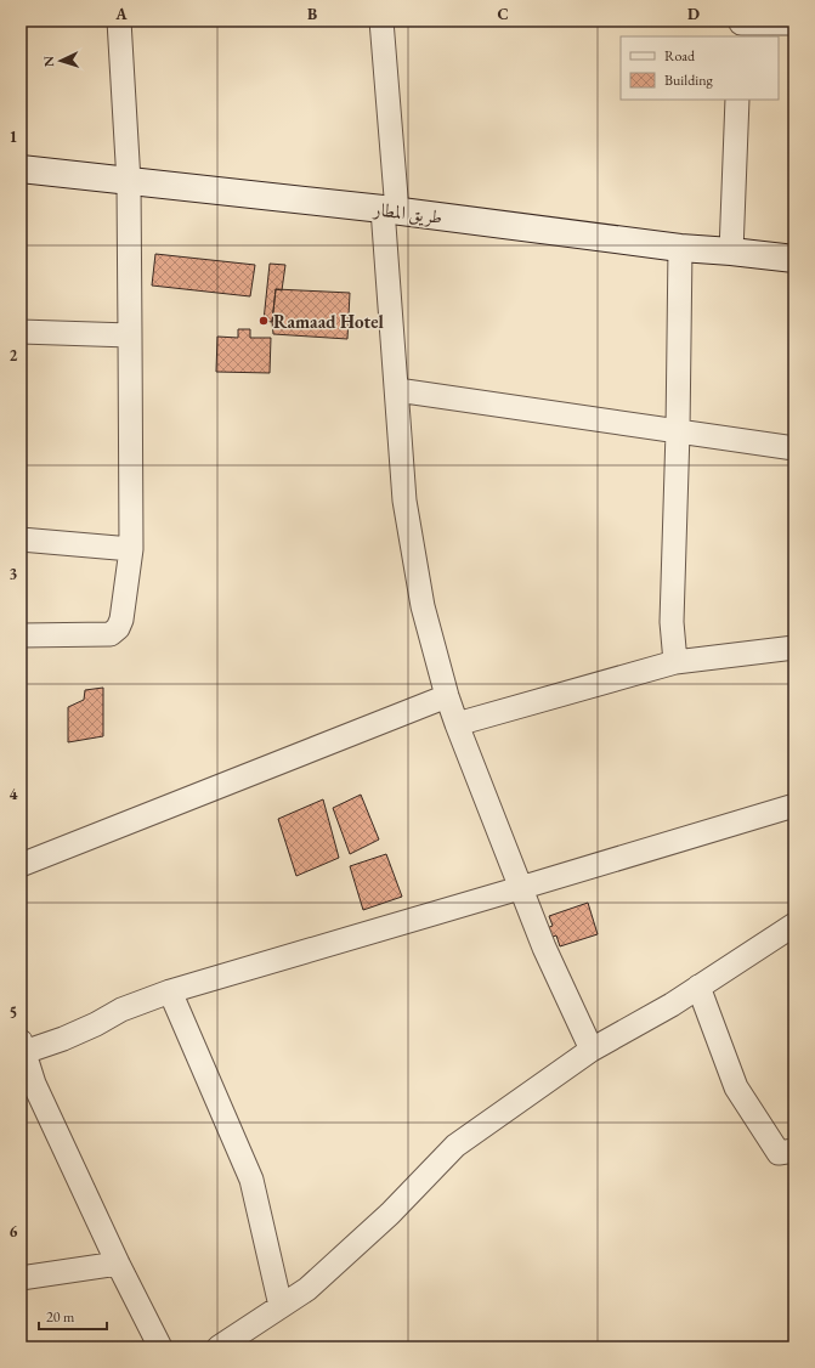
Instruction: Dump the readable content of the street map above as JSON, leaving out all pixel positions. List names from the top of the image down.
{
  "streets": {
    "main road": ["طريق المطار"]
  },
  "places": ["Ramaad Hotel"],
  "legend": ["Road", "Building"],
  "scale_bar": "20 m",
  "north": "left",
  "grid": {
    "columns": [
      "A",
      "B",
      "C",
      "D"
    ],
    "rows": [
      "1",
      "2",
      "3",
      "4",
      "5",
      "6"
    ]
  }
}
